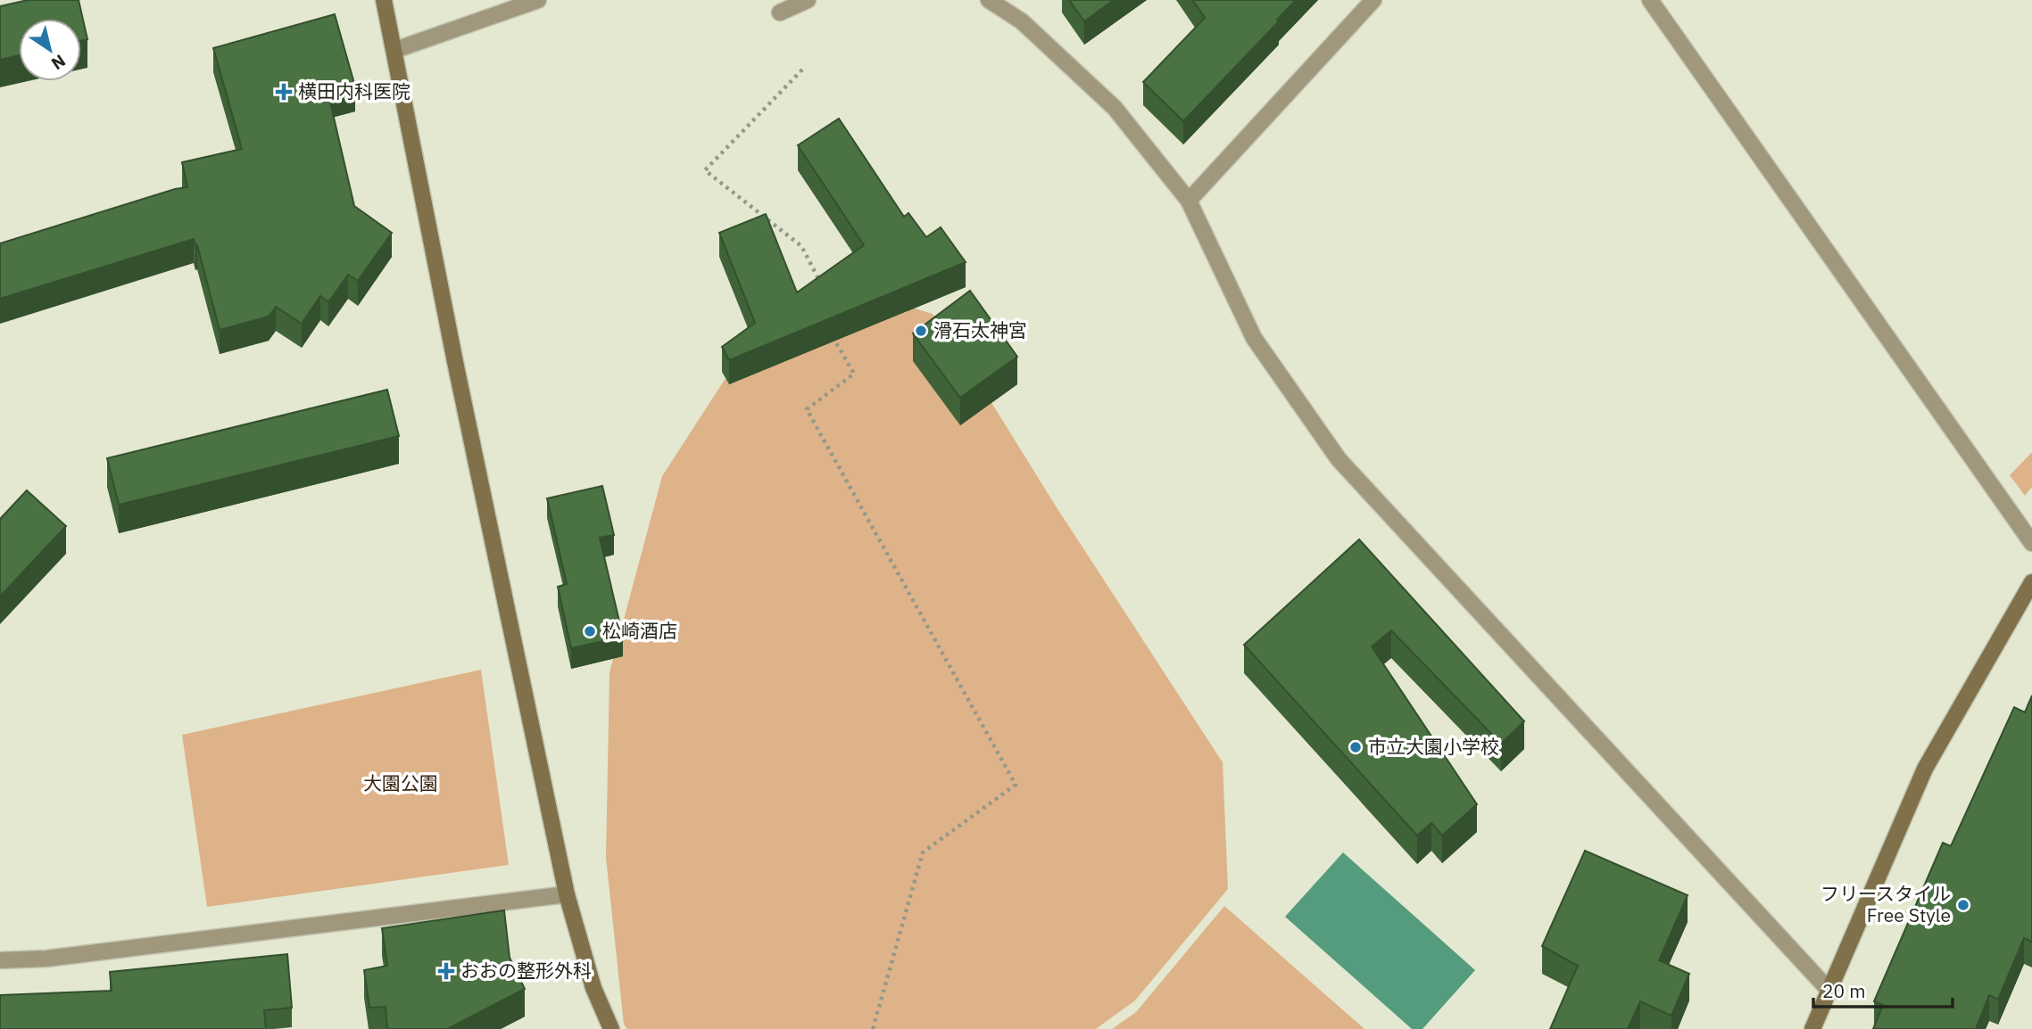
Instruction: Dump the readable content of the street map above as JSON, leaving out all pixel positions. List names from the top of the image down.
{
  "parks": ["大園公園"],
  "places": {
    "health": ["横田内科医院", "おおの整形外科"],
    "other": [
      "滑石太神宮",
      "松崎酒店",
      "市立大園小学校",
      "フリースタイル Free Style"
    ]
  },
  "scale_bar": "20 m",
  "north": "bottom right"
}
